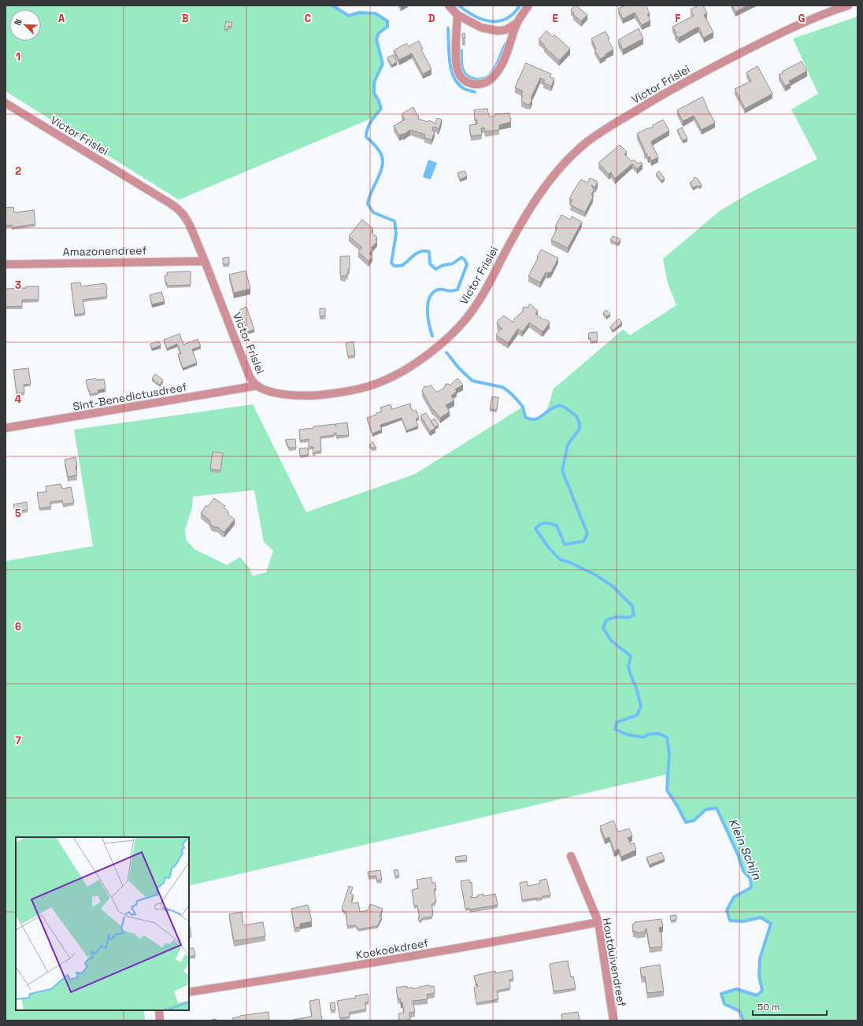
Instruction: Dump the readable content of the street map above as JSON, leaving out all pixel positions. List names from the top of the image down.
{
  "streets": {
    "street": [
      "Victor Frislei",
      "Amazonendreef",
      "Sint-Benedictusdreef",
      "Koekoekdreef",
      "Houtduivendreef"
    ]
  },
  "crossings": [
    ["Victor Frislei", "Amazonendreef"],
    ["Victor Frislei", "Sint-Benedictusdreef"],
    ["Koekoekdreef", "Houtduivendreef"]
  ],
  "water": ["Klein Schijn"],
  "scale_bar": "50 m",
  "north": "top left",
  "grid": {
    "columns": [
      "A",
      "B",
      "C",
      "D",
      "E",
      "F",
      "G"
    ],
    "rows": [
      "1",
      "2",
      "3",
      "4",
      "5",
      "6",
      "7"
    ]
  }
}
